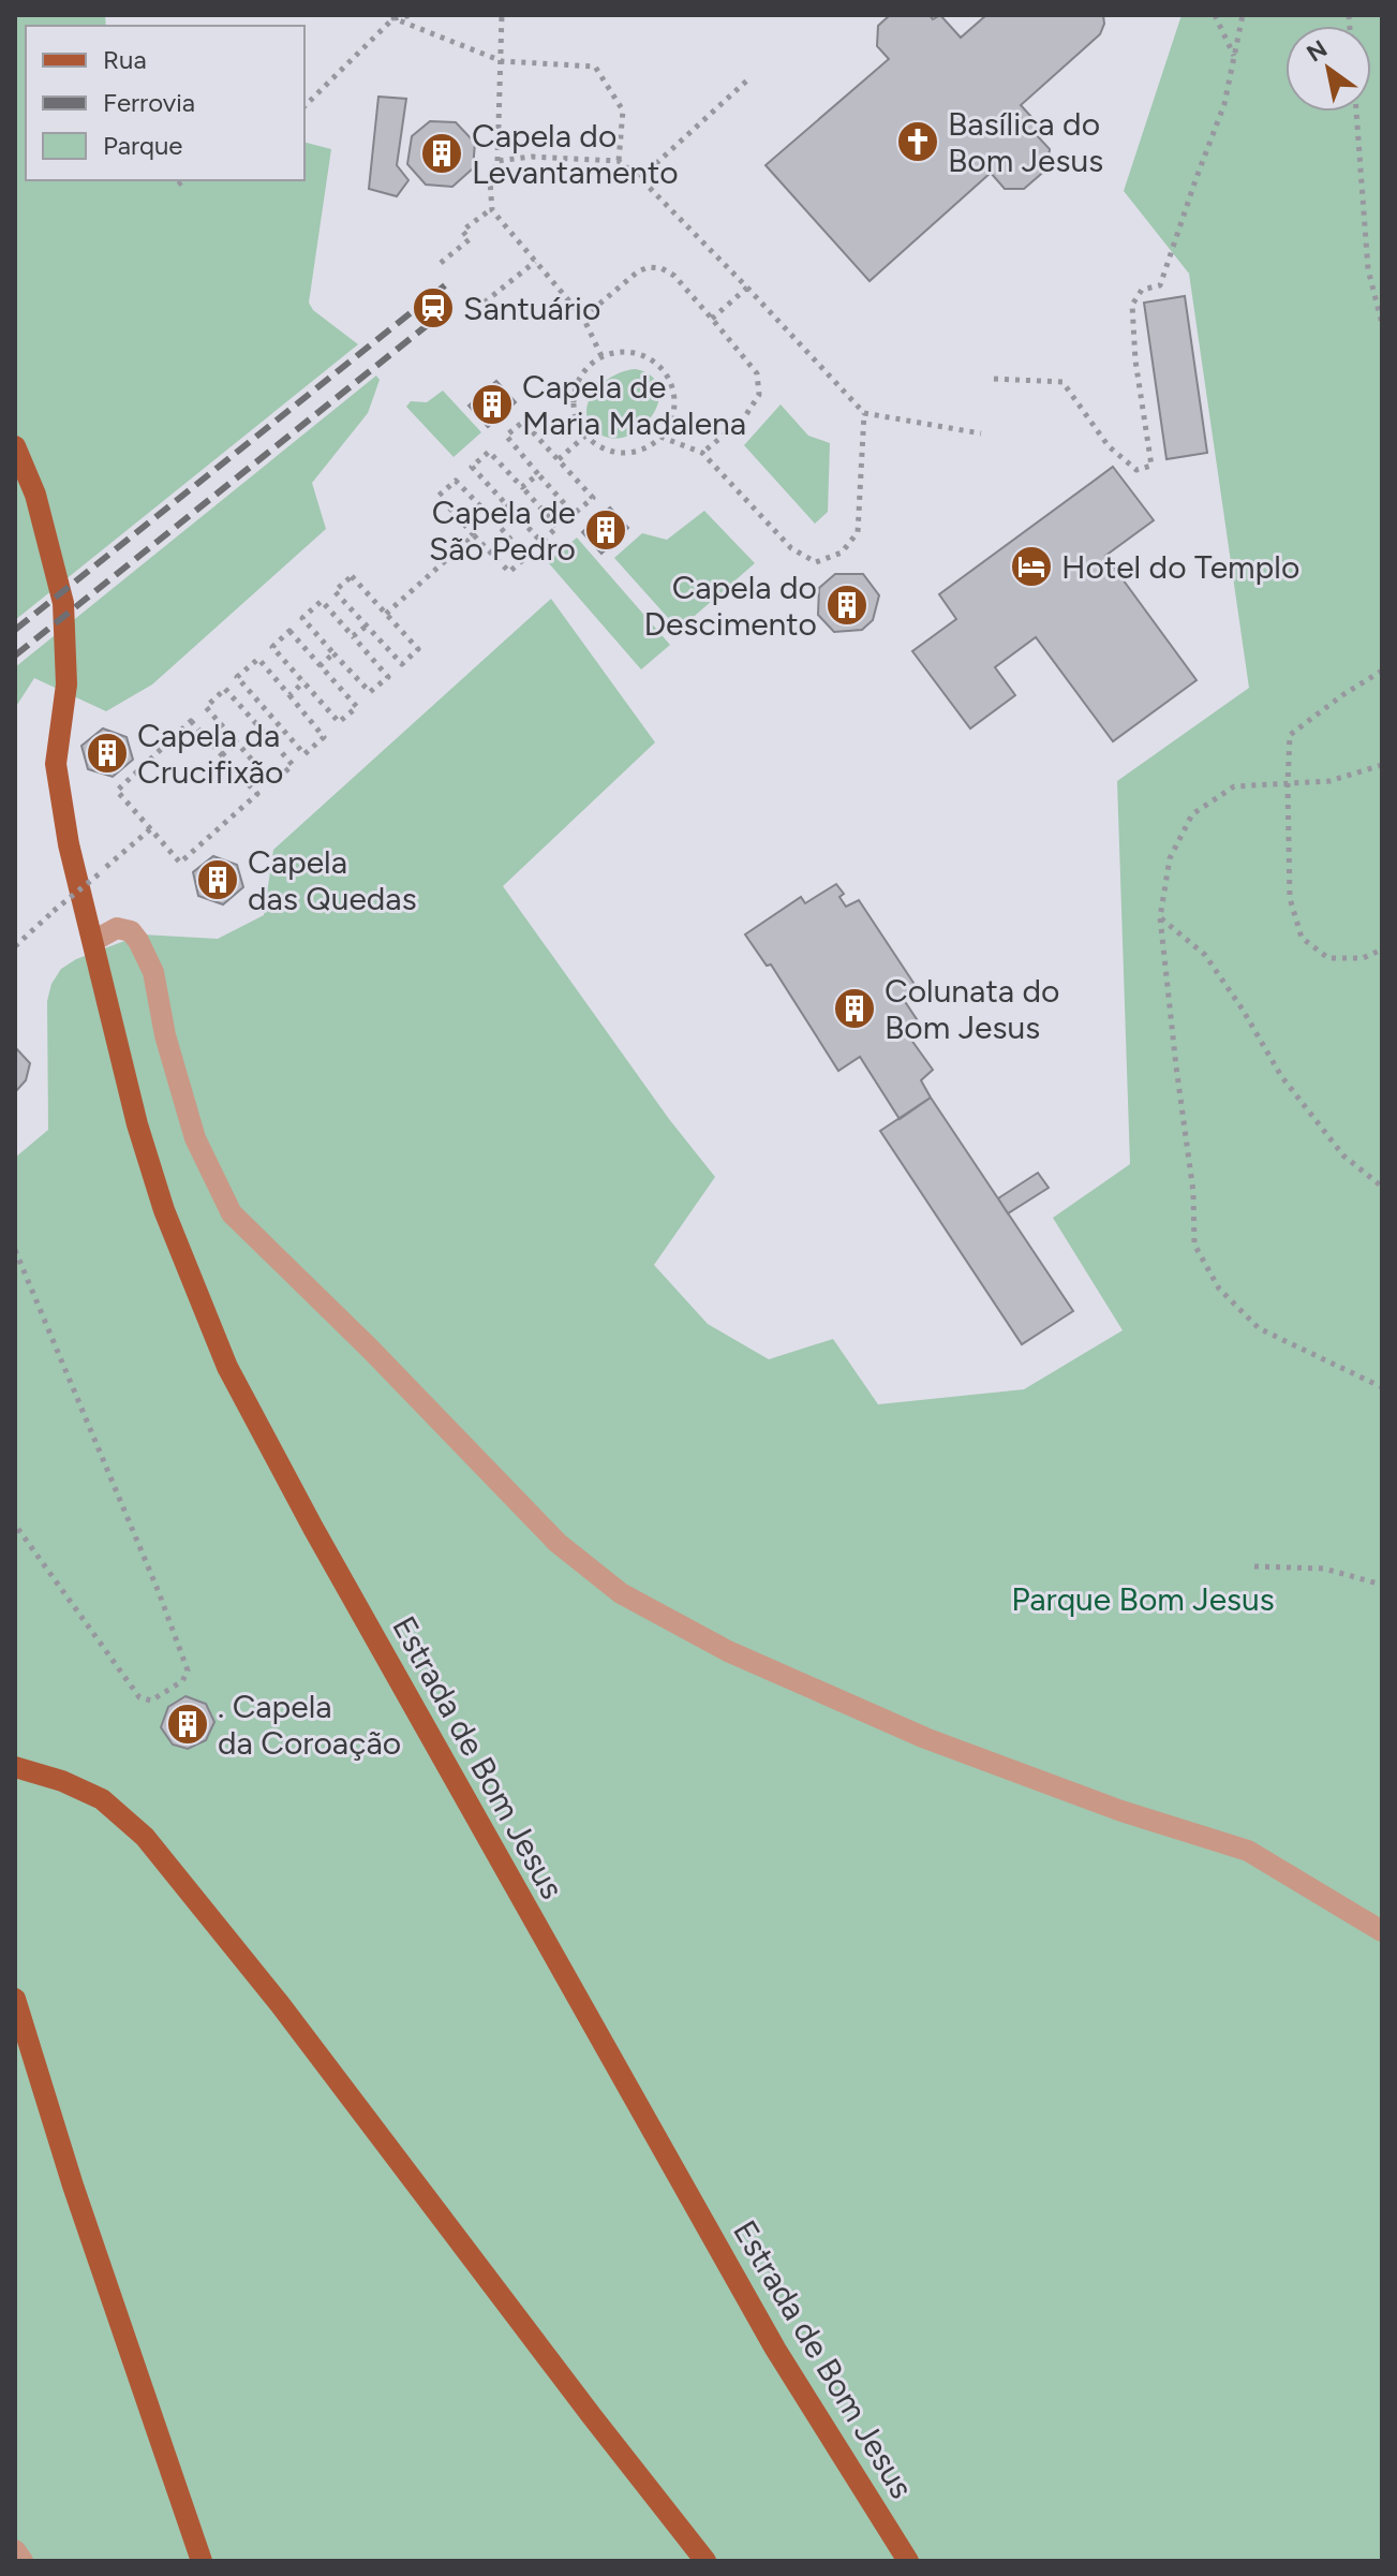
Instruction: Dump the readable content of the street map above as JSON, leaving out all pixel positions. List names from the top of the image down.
{
  "streets": {
    "main road": ["Estrada de Bom Jesus"]
  },
  "parks": ["Parque Bom Jesus"],
  "places": {
    "church": ["Basílica do Bom Jesus"],
    "building": [
      "Capela do Levantamento",
      "Capela de Maria Madalena",
      "Capela de São Pedro",
      "Capela do Descimento",
      "Capela da Crucifixão",
      "Capela das Quedas",
      "Colunata do Bom Jesus",
      ". Capela da Coroação"
    ],
    "station": ["Santuário"],
    "hotel": ["Hotel do Templo"]
  },
  "legend": ["Rua", "Ferrovia", "Parque"],
  "north": "top left"
}
